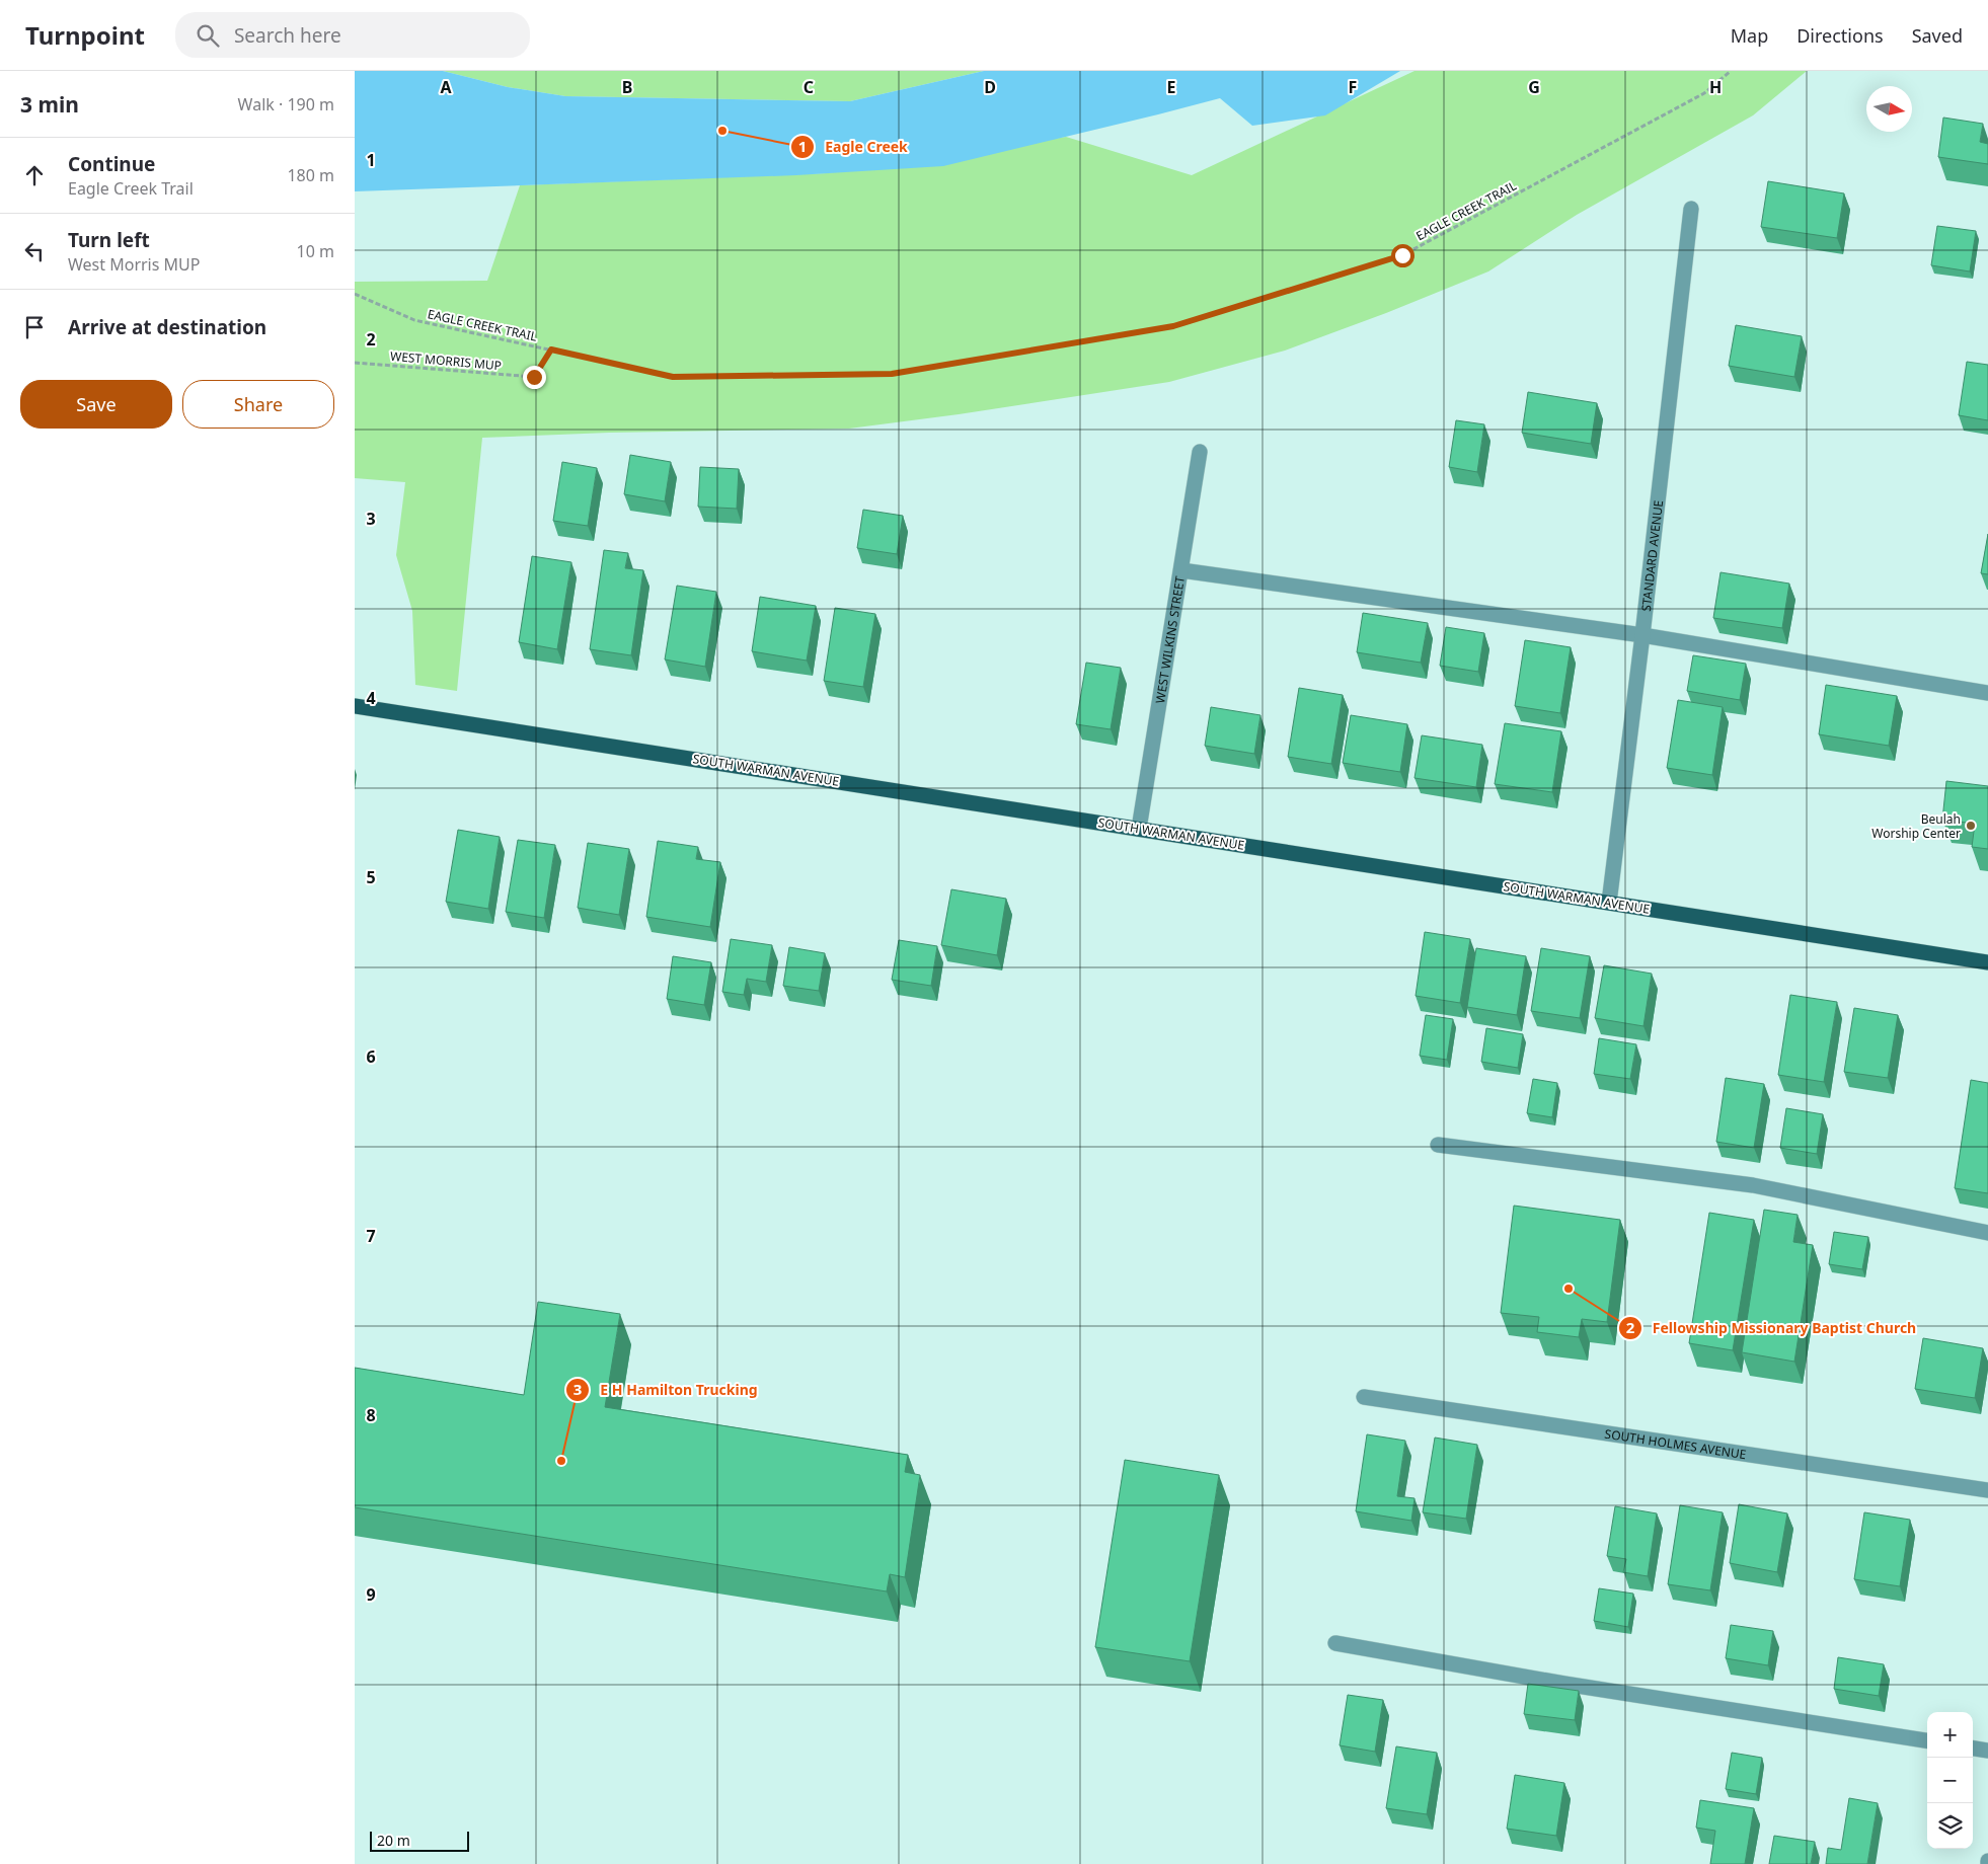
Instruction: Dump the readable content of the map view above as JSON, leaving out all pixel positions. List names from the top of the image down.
{
  "streets": {
    "main road": ["SOUTH WARMAN AVENUE"],
    "street": ["STANDARD AVENUE", "WEST WILKINS STREET", "SOUTH HOLMES AVENUE"],
    "path": ["EAGLE CREEK TRAIL", "WEST MORRIS MUP"]
  },
  "crossings": [
    ["EAGLE CREEK TRAIL", "WEST MORRIS MUP"],
    ["STANDARD AVENUE", "SOUTH WARMAN AVENUE"],
    ["WEST WILKINS STREET", "SOUTH WARMAN AVENUE"]
  ],
  "places": [
    "Eagle Creek",
    "Beulah Worship Center",
    "Fellowship Missionary Baptist Church",
    "E H Hamilton Trucking"
  ],
  "scale_bar": "20 m",
  "north": "right",
  "page": {
    "header": "Turnpoint",
    "search": "Search here",
    "nav": ["Map", "Directions", "Saved"],
    "heading": ["3 min", "Walk · 190 m"],
    "list": [
      ["Continue", "Eagle Creek Trail", "180 m"],
      ["Turn left", "West Morris MUP", "10 m"],
      "Arrive at destination"
    ],
    "buttons": ["Save", "Share"],
    "map_buttons": ["+", "−"],
    "scale": "20 m"
  },
  "grid": {
    "columns": [
      "A",
      "B",
      "C",
      "D",
      "E",
      "F",
      "G",
      "H"
    ],
    "rows": [
      "1",
      "2",
      "3",
      "4",
      "5",
      "6",
      "7",
      "8",
      "9"
    ]
  }
}
